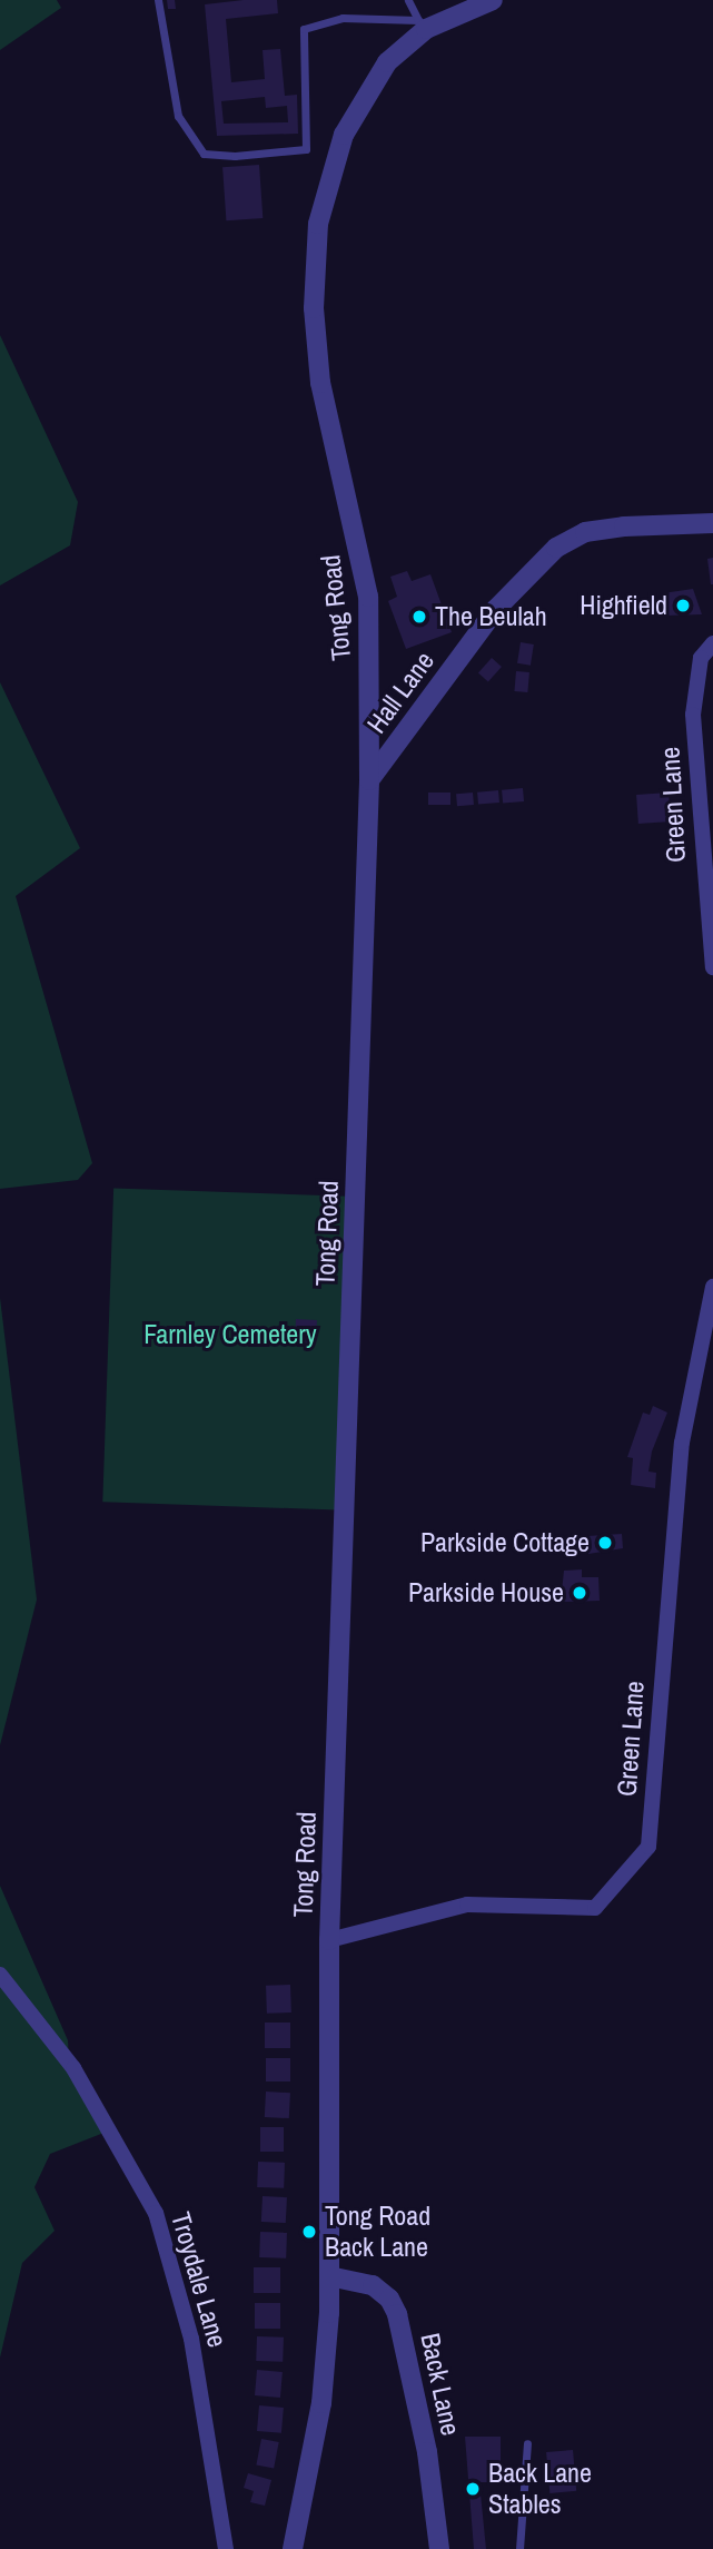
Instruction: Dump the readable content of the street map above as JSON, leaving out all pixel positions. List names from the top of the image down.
{
  "streets": {
    "street": [
      "Tong Road",
      "Hall Lane",
      "Green Lane",
      "Troydale Lane",
      "Back Lane"
    ]
  },
  "crossings": [
    ["Tong Road", "Hall Lane"],
    ["Tong Road", "Green Lane"],
    ["Tong Road", "Back Lane"]
  ],
  "parks": ["Farnley Cemetery"],
  "places": [
    "Highfield",
    "The Beulah",
    "Parkside Cottage",
    "Parkside House",
    "Tong Road Back Lane",
    "Back Lane Stables"
  ]
}
